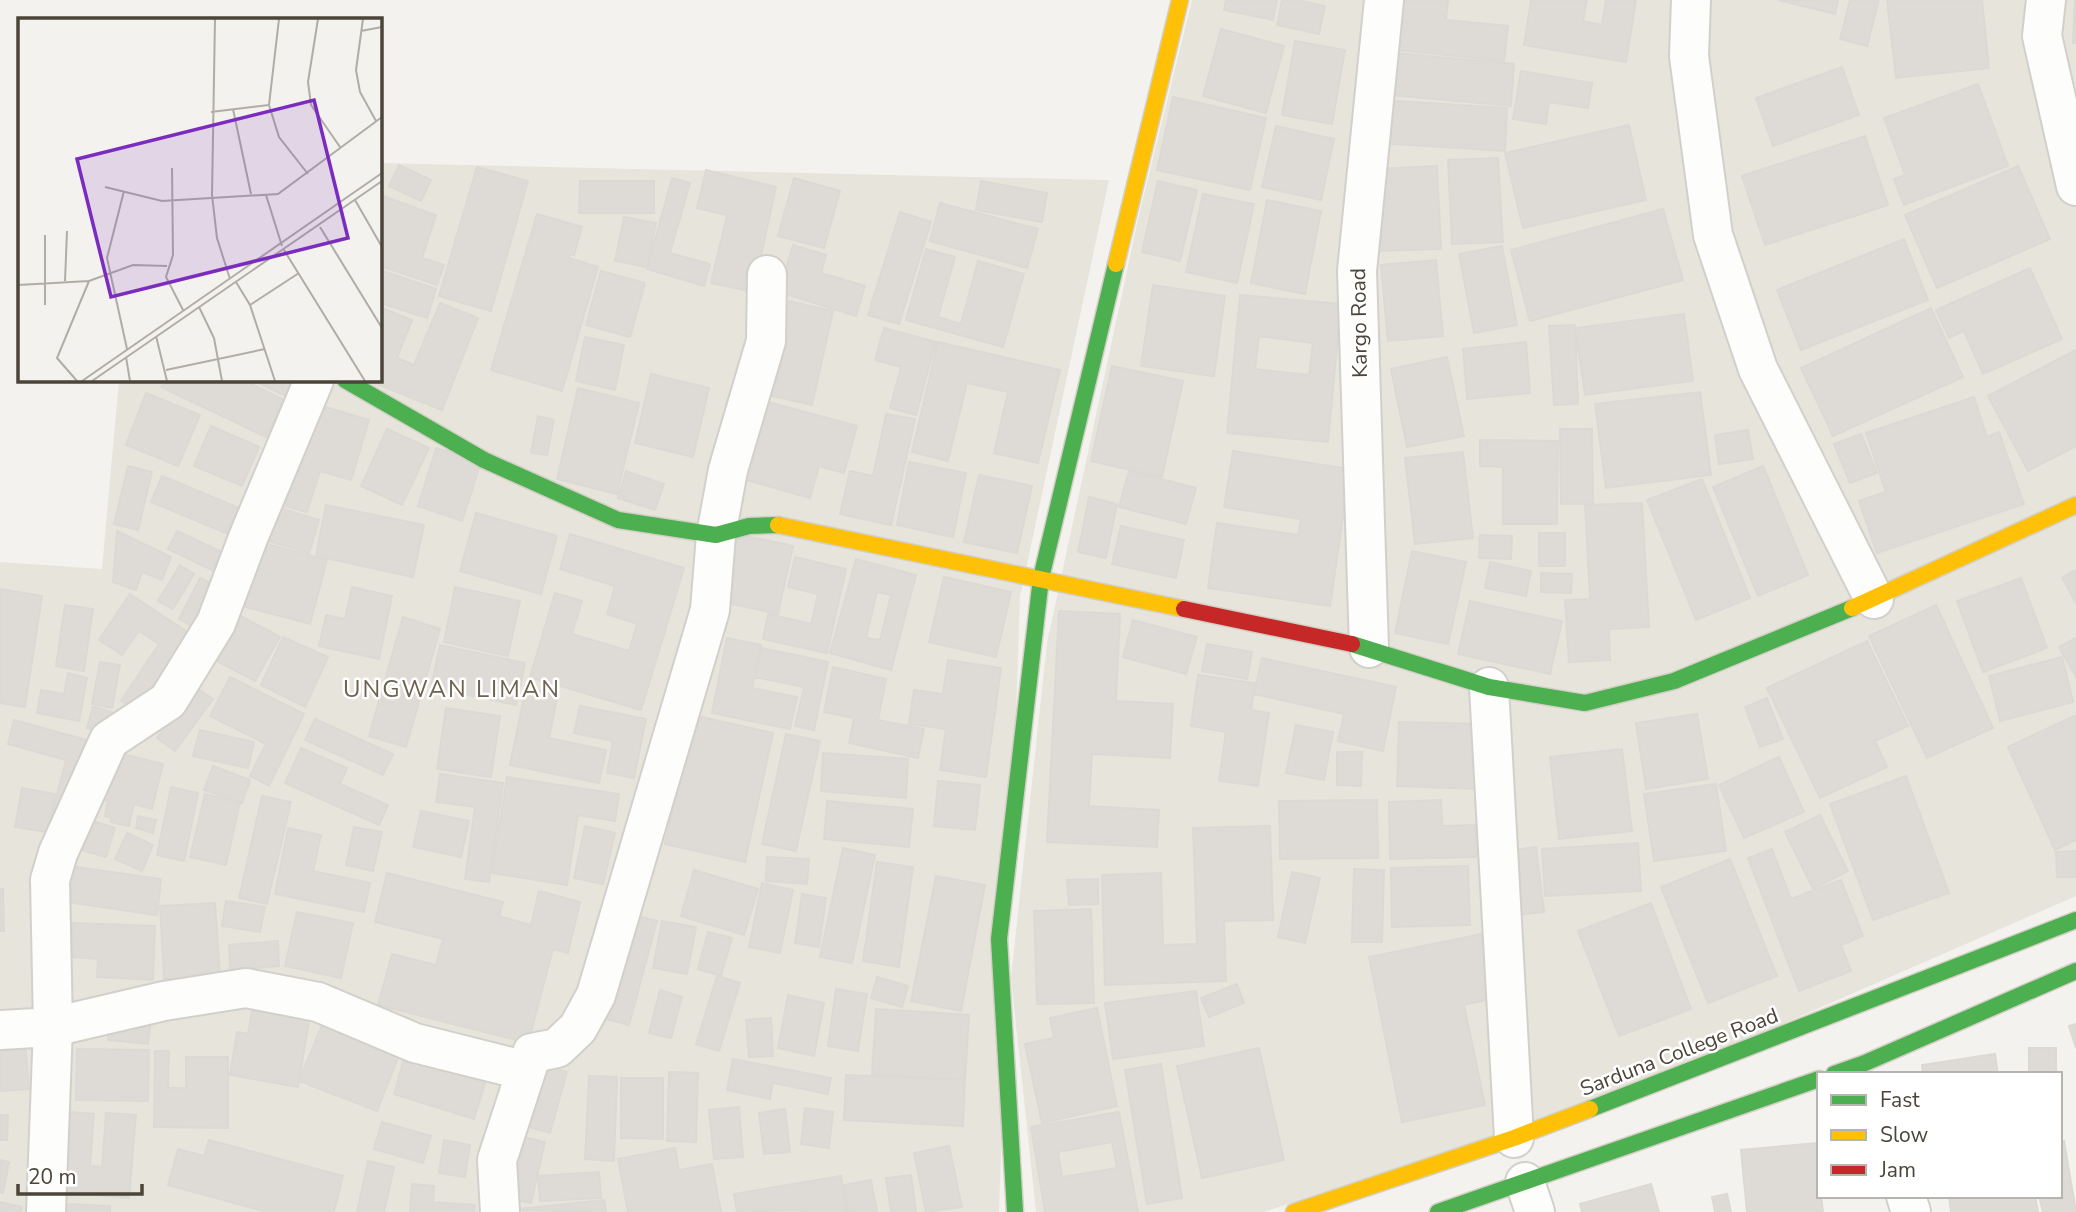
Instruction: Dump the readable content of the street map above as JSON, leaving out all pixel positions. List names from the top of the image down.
{
  "streets": {
    "street": ["Kargo Road", "Sarduna College Road"]
  },
  "districts": ["UNGWAN LIMAN"],
  "legend": ["Fast", "Slow", "Jam"],
  "scale_bar": "20 m"
}
